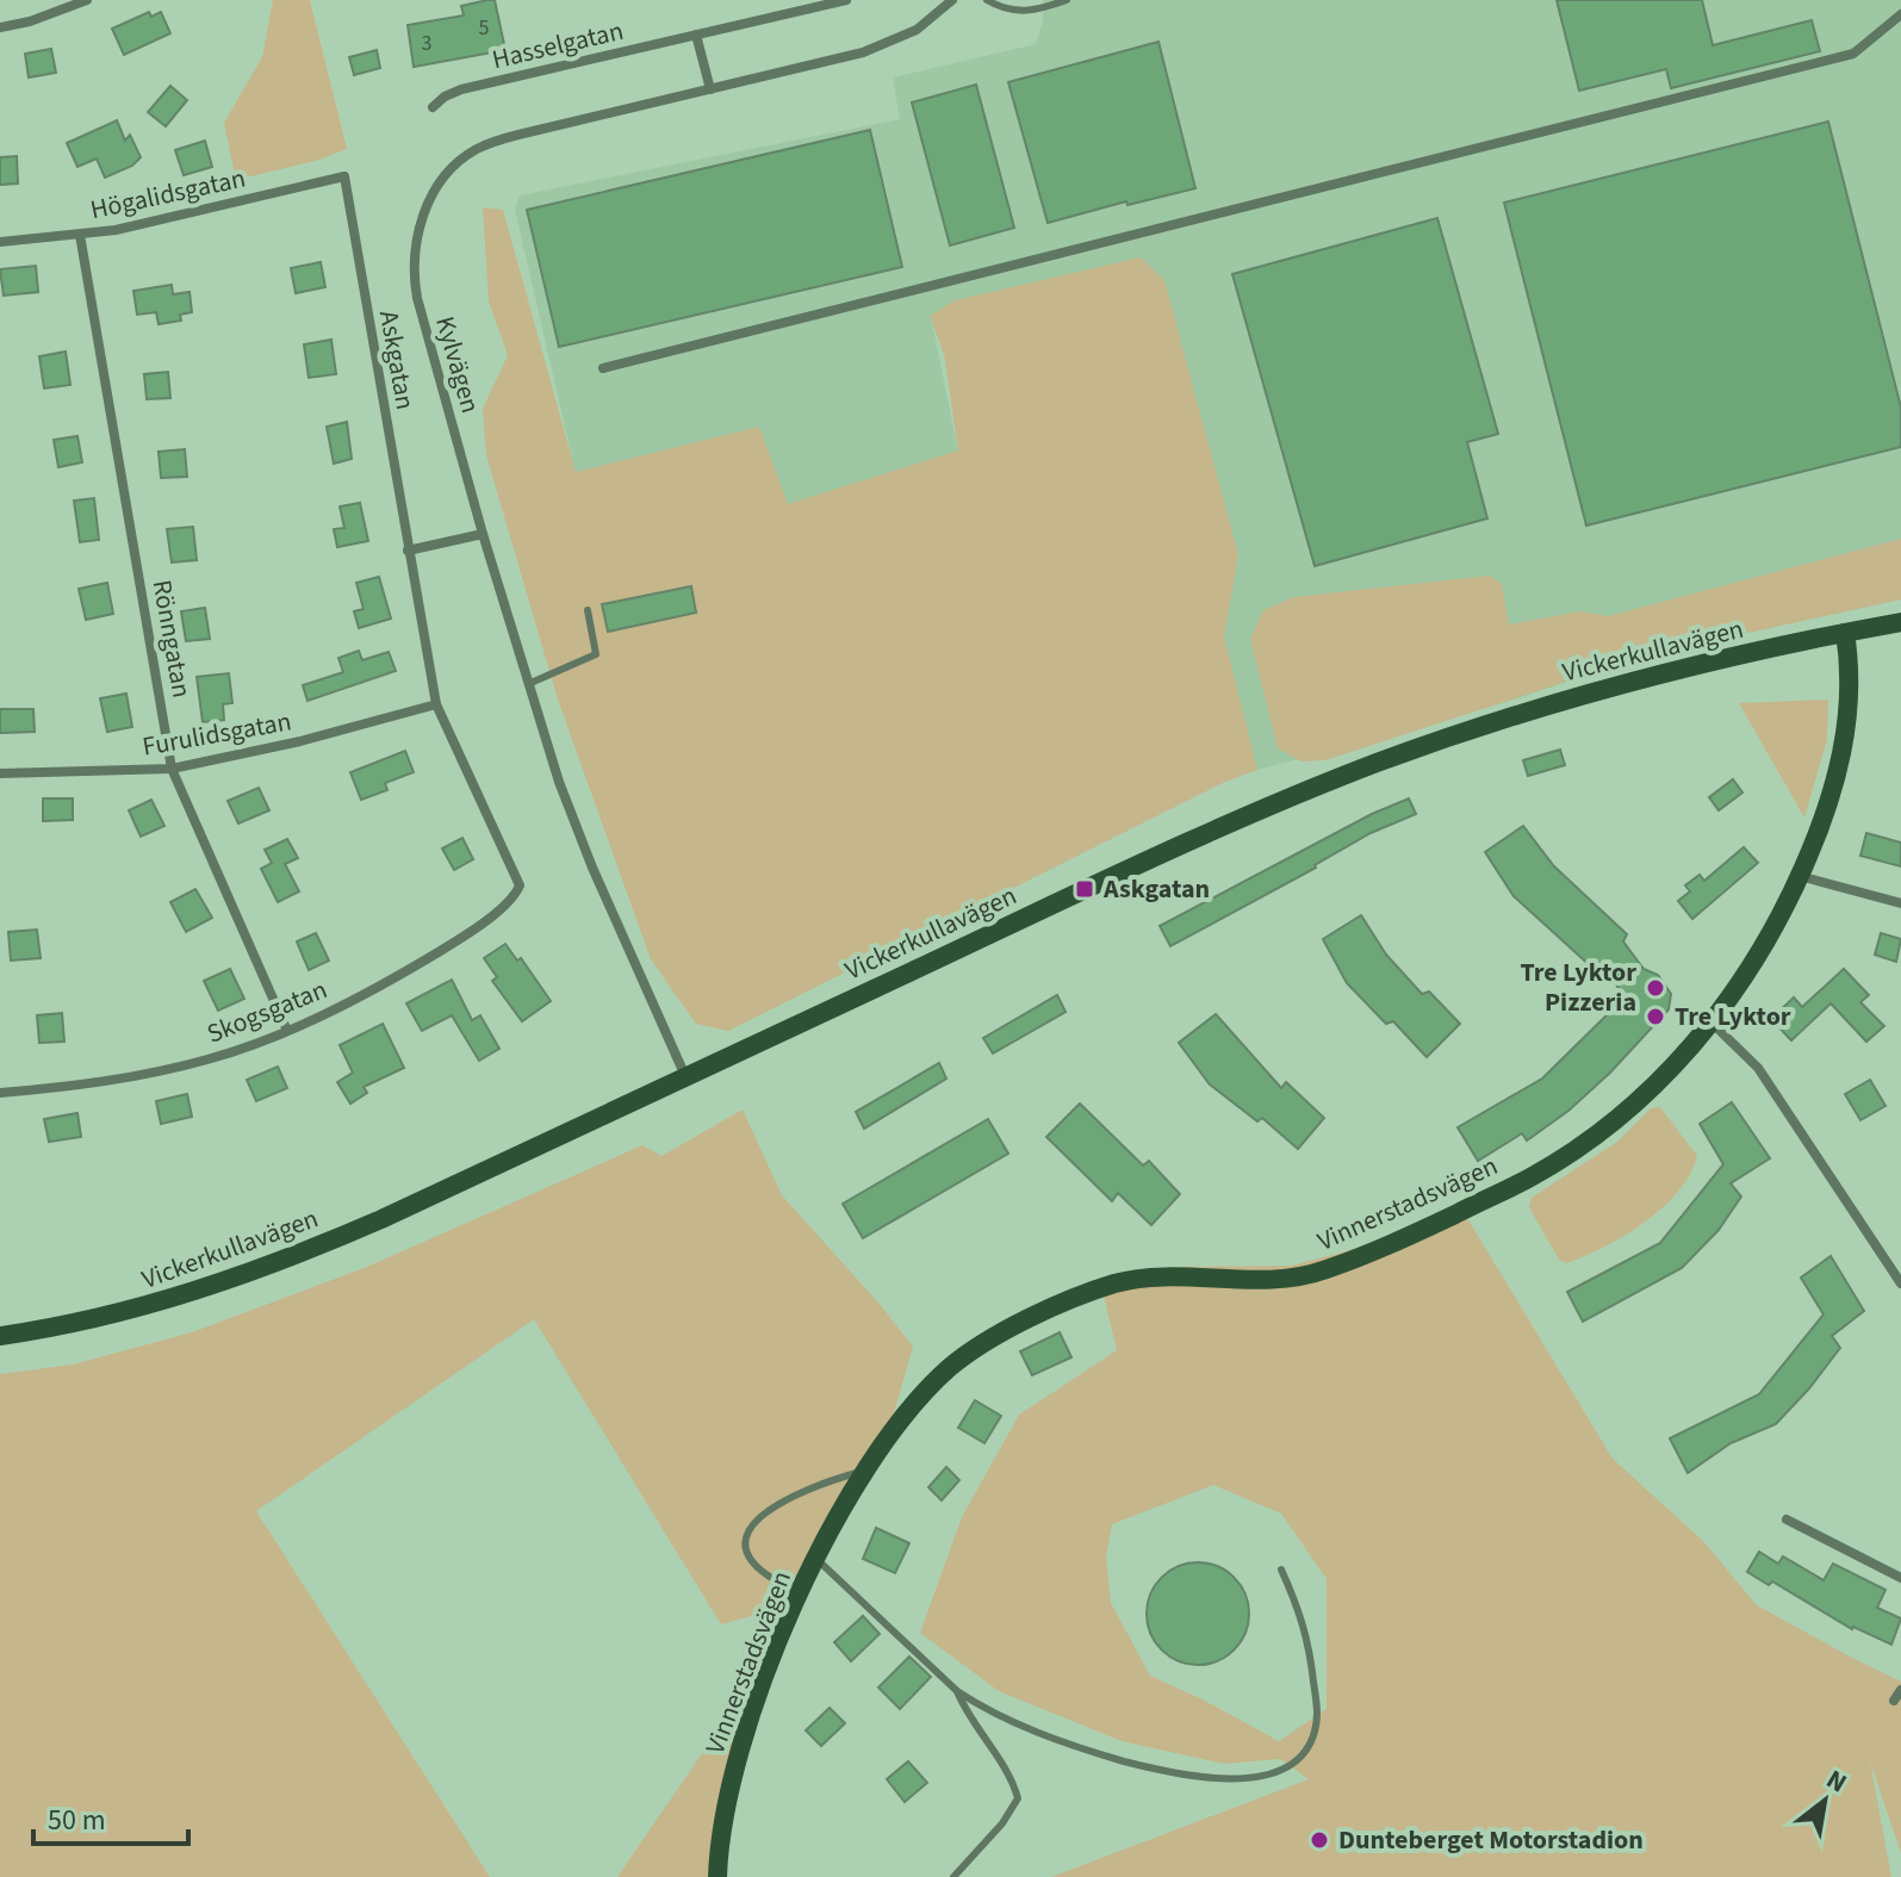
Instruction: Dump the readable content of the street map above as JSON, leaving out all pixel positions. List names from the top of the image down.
{
  "streets": {
    "main road": ["Vickerkullavägen", "Vinnerstadsvägen"],
    "street": [
      "Hasselgatan",
      "Högalidsgatan",
      "Askgatan",
      "Kylvägen",
      "Rönngatan",
      "Furulidsgatan",
      "Skogsgatan"
    ]
  },
  "crossings": [
    ["Högalidsgatan", "Askgatan"],
    ["Högalidsgatan", "Rönngatan"],
    ["Askgatan", "Furulidsgatan"],
    ["Askgatan", "Skogsgatan"],
    ["Kylvägen", "Vickerkullavägen"],
    ["Rönngatan", "Furulidsgatan"],
    ["Rönngatan", "Skogsgatan"],
    ["Vickerkullavägen", "Vinnerstadsvägen"]
  ],
  "places": {
    "transit": ["Askgatan"],
    "other": ["Tre Lyktor Pizzeria", "Tre Lyktor", "Dunteberget Motorstadion"]
  },
  "house_numbers": ["5", "3"],
  "scale_bar": "50 m",
  "north": "top right"
}
